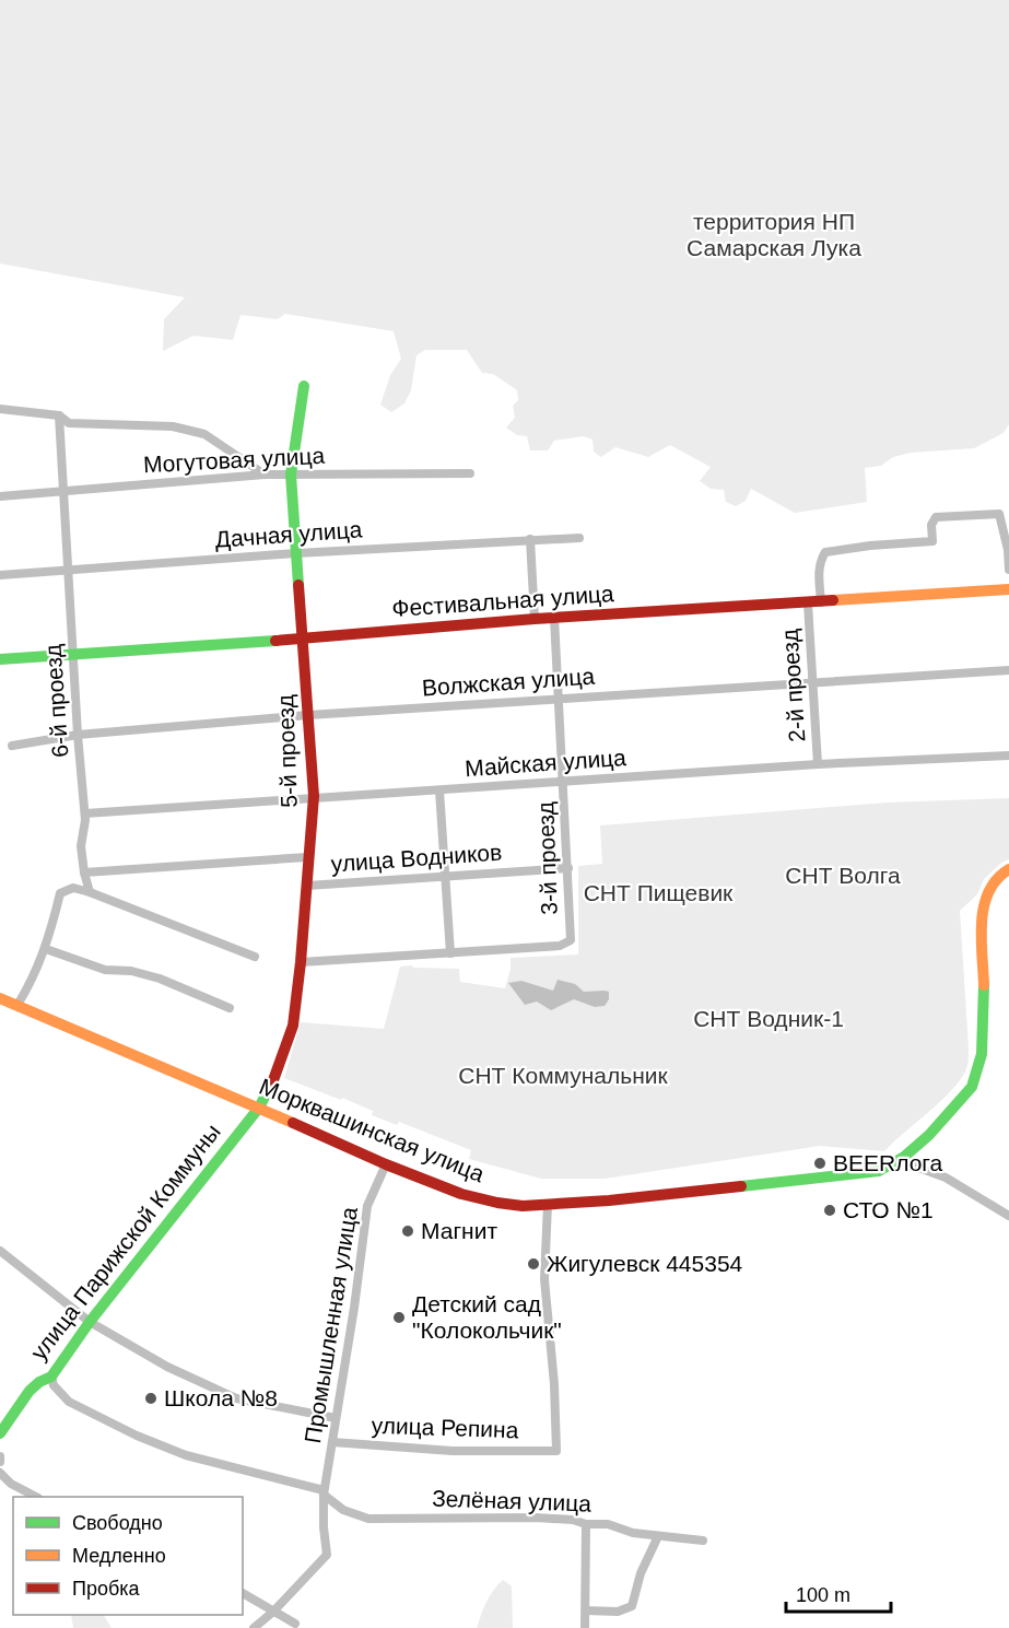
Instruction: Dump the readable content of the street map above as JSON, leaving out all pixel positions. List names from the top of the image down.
{
  "streets": {
    "street": [
      "Могутовая улица",
      "Дачная улица",
      "Фестивальная улица",
      "Волжская улица",
      "2-й проезд",
      "6-й проезд",
      "5-й проезд",
      "Майская улица",
      "улица Водников",
      "3-й проезд",
      "Морквашинская улица",
      "улица Парижской Коммуны",
      "Промышленная улица",
      "улица Репина",
      "Зелёная улица"
    ]
  },
  "crossings": [
    ["Могутовая улица", "6-й проезд"],
    ["Могутовая улица", "5-й проезд"],
    ["Дачная улица", "6-й проезд"],
    ["Дачная улица", "5-й проезд"],
    ["Фестивальная улица", "2-й проезд"],
    ["Фестивальная улица", "6-й проезд"],
    ["Фестивальная улица", "5-й проезд"],
    ["Фестивальная улица", "3-й проезд"],
    ["Волжская улица", "2-й проезд"],
    ["Волжская улица", "6-й проезд"],
    ["Волжская улица", "5-й проезд"],
    ["Волжская улица", "3-й проезд"],
    ["2-й проезд", "Майская улица"],
    ["6-й проезд", "Майская улица"],
    ["6-й проезд", "улица Водников"],
    ["5-й проезд", "Майская улица"],
    ["5-й проезд", "улица Водников"],
    ["5-й проезд", "Морквашинская улица"],
    ["5-й проезд", "улица Парижской Коммуны"],
    ["Майская улица", "3-й проезд"],
    ["улица Водников", "3-й проезд"],
    ["Морквашинская улица", "улица Парижской Коммуны"],
    ["Морквашинская улица", "Промышленная улица"],
    ["Морквашинская улица", "улица Репина"],
    ["Промышленная улица", "улица Репина"],
    ["Промышленная улица", "Зелёная улица"]
  ],
  "parks": [
    "территория НП Самарская Лука",
    "СНТ Волга",
    "СНТ Пищевик",
    "СНТ Водник-1",
    "СНТ Коммунальник"
  ],
  "places": [
    "BEERлога",
    "СТО №1",
    "Магнит",
    "Жигулевск 445354",
    "Детский сад \"Колокольчик\"",
    "Школа №8"
  ],
  "legend": ["Свободно", "Медленно", "Пробка"],
  "scale_bar": "100 m"
}
